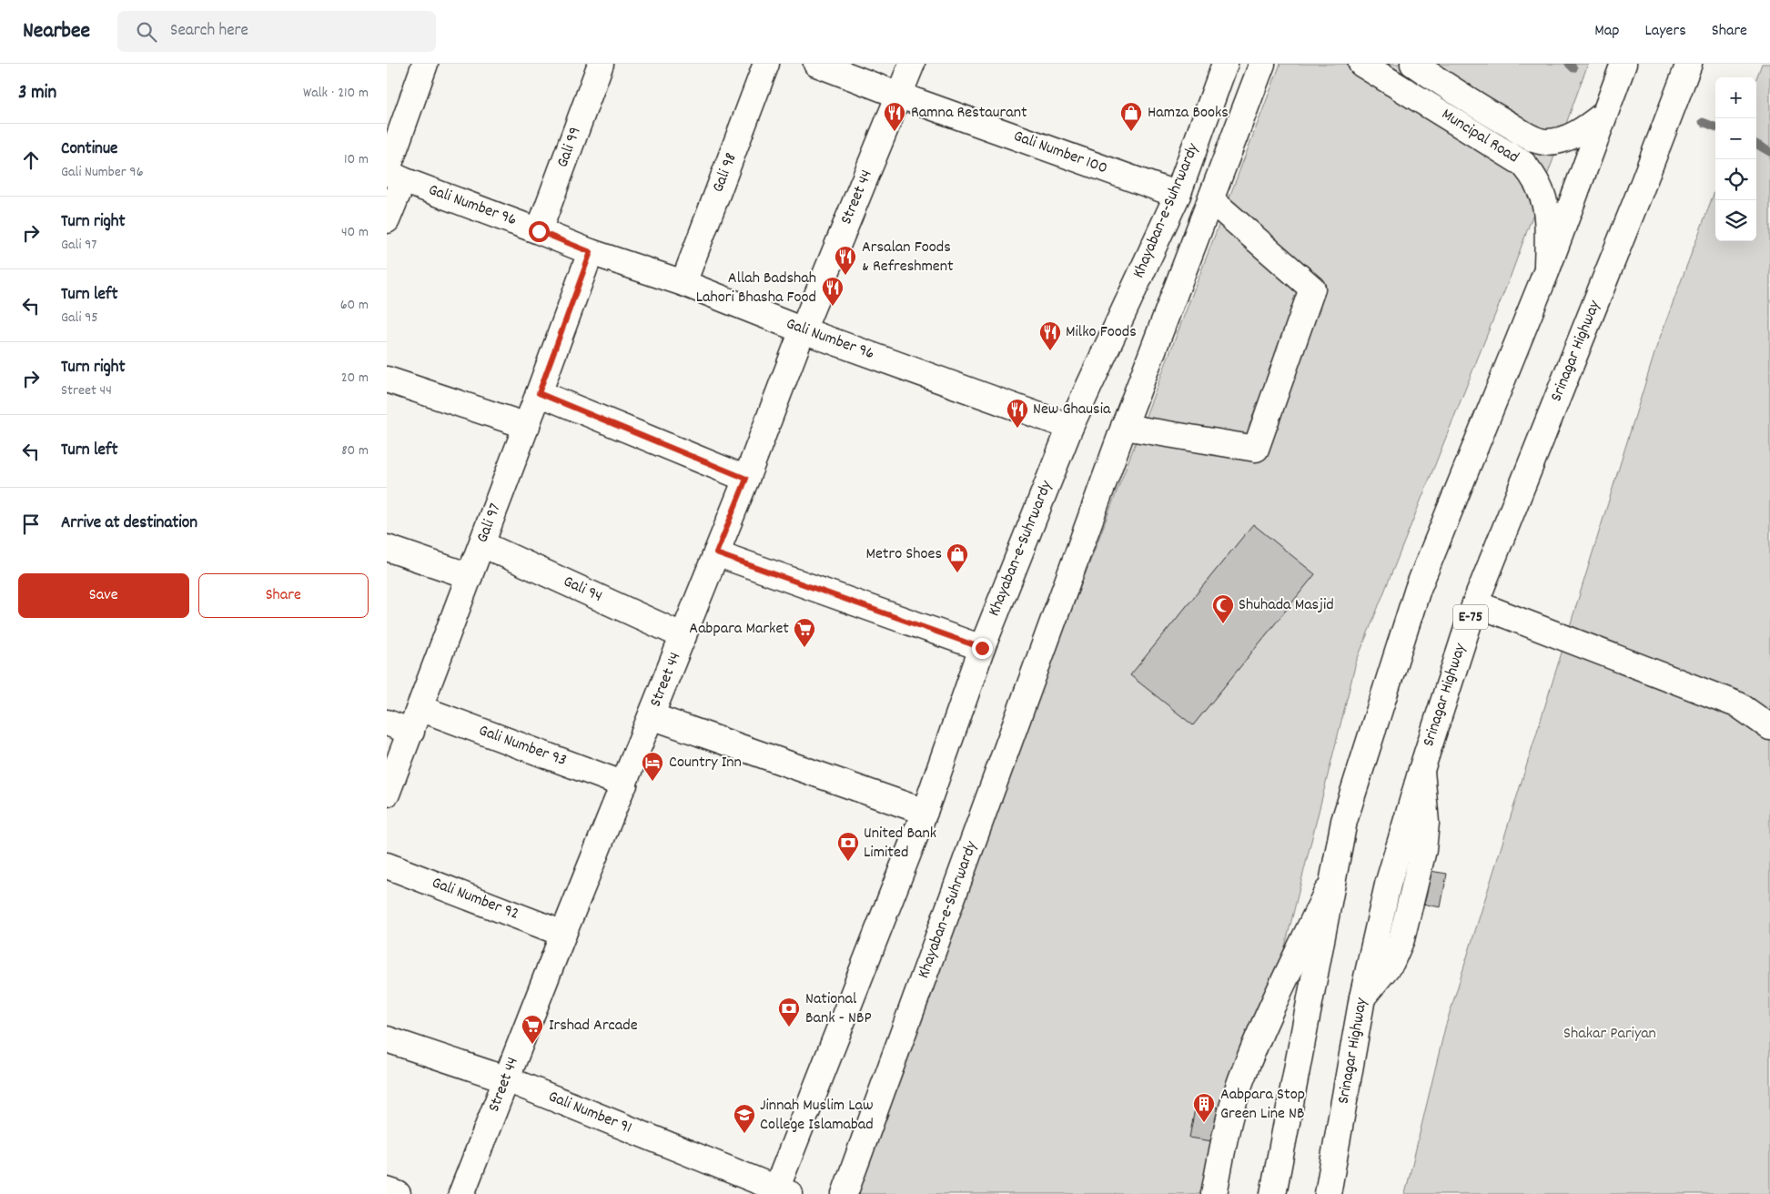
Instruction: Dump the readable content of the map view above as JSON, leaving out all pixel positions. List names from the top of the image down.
{
  "streets": {
    "main road": [
      "Muncipal Road",
      "Gali 99",
      "Gali Number 100",
      "Gali 98",
      "Street 44",
      "Gali Number 96",
      "Khayaban-e-Suhrwardy",
      "Srinagar Highway",
      "Gali 97",
      "Gali 94",
      "E-75",
      "Gali Number 93",
      "Gali Number 92",
      "Gali Number 91"
    ]
  },
  "crossings": [
    ["Gali 99", "Gali Number 96"],
    ["Gali Number 100", "Street 44"],
    ["Gali Number 100", "Khayaban-e-Suhrwardy"],
    ["Gali 98", "Gali Number 96"],
    ["Street 44", "Gali Number 96"],
    ["Street 44", "Gali 94"],
    ["Street 44", "Gali Number 93"],
    ["Street 44", "Gali Number 92"],
    ["Street 44", "Gali Number 91"],
    ["Gali Number 96", "Khayaban-e-Suhrwardy"],
    ["Gali Number 96", "Gali 97"],
    ["Khayaban-e-Suhrwardy", "Gali Number 91"],
    ["Gali 97", "Gali 94"],
    ["Gali 97", "Gali Number 93"]
  ],
  "parks": ["Shakar Pariyan"],
  "places": {
    "restaurant": [
      "Ramna Restaurant",
      "Arsalan Foods & Refreshment",
      "Allah Badshah Lahori Bhasha Food",
      "Milko Foods",
      "New Ghausia"
    ],
    "shop": ["Hamza Books", "Metro Shoes"],
    "mosque": ["Shuhada Masjid"],
    "supermarket": ["Aabpara Market", "Irshad Arcade"],
    "hotel": ["Country Inn"],
    "bank": ["United Bank Limited", "National Bank - NBP"],
    "building": ["Aabpara Stop Green Line NB"],
    "school or university": ["Jinnah Muslim Law College Islamabad"]
  },
  "page": {
    "header": "Nearbee",
    "search": "Search here",
    "nav": ["Map", "Layers", "Share"],
    "heading": ["3 min", "Walk · 210 m"],
    "map_buttons": ["+", "−"],
    "list": [
      ["Continue", "Gali Number 96", "10 m"],
      ["Turn right", "Gali 97", "40 m"],
      ["Turn left", "Gali 95", "60 m"],
      ["Turn right", "Street 44", "20 m"],
      ["Turn left", "80 m"],
      "Arrive at destination"
    ],
    "buttons": ["Save", "Share"]
  }
}
